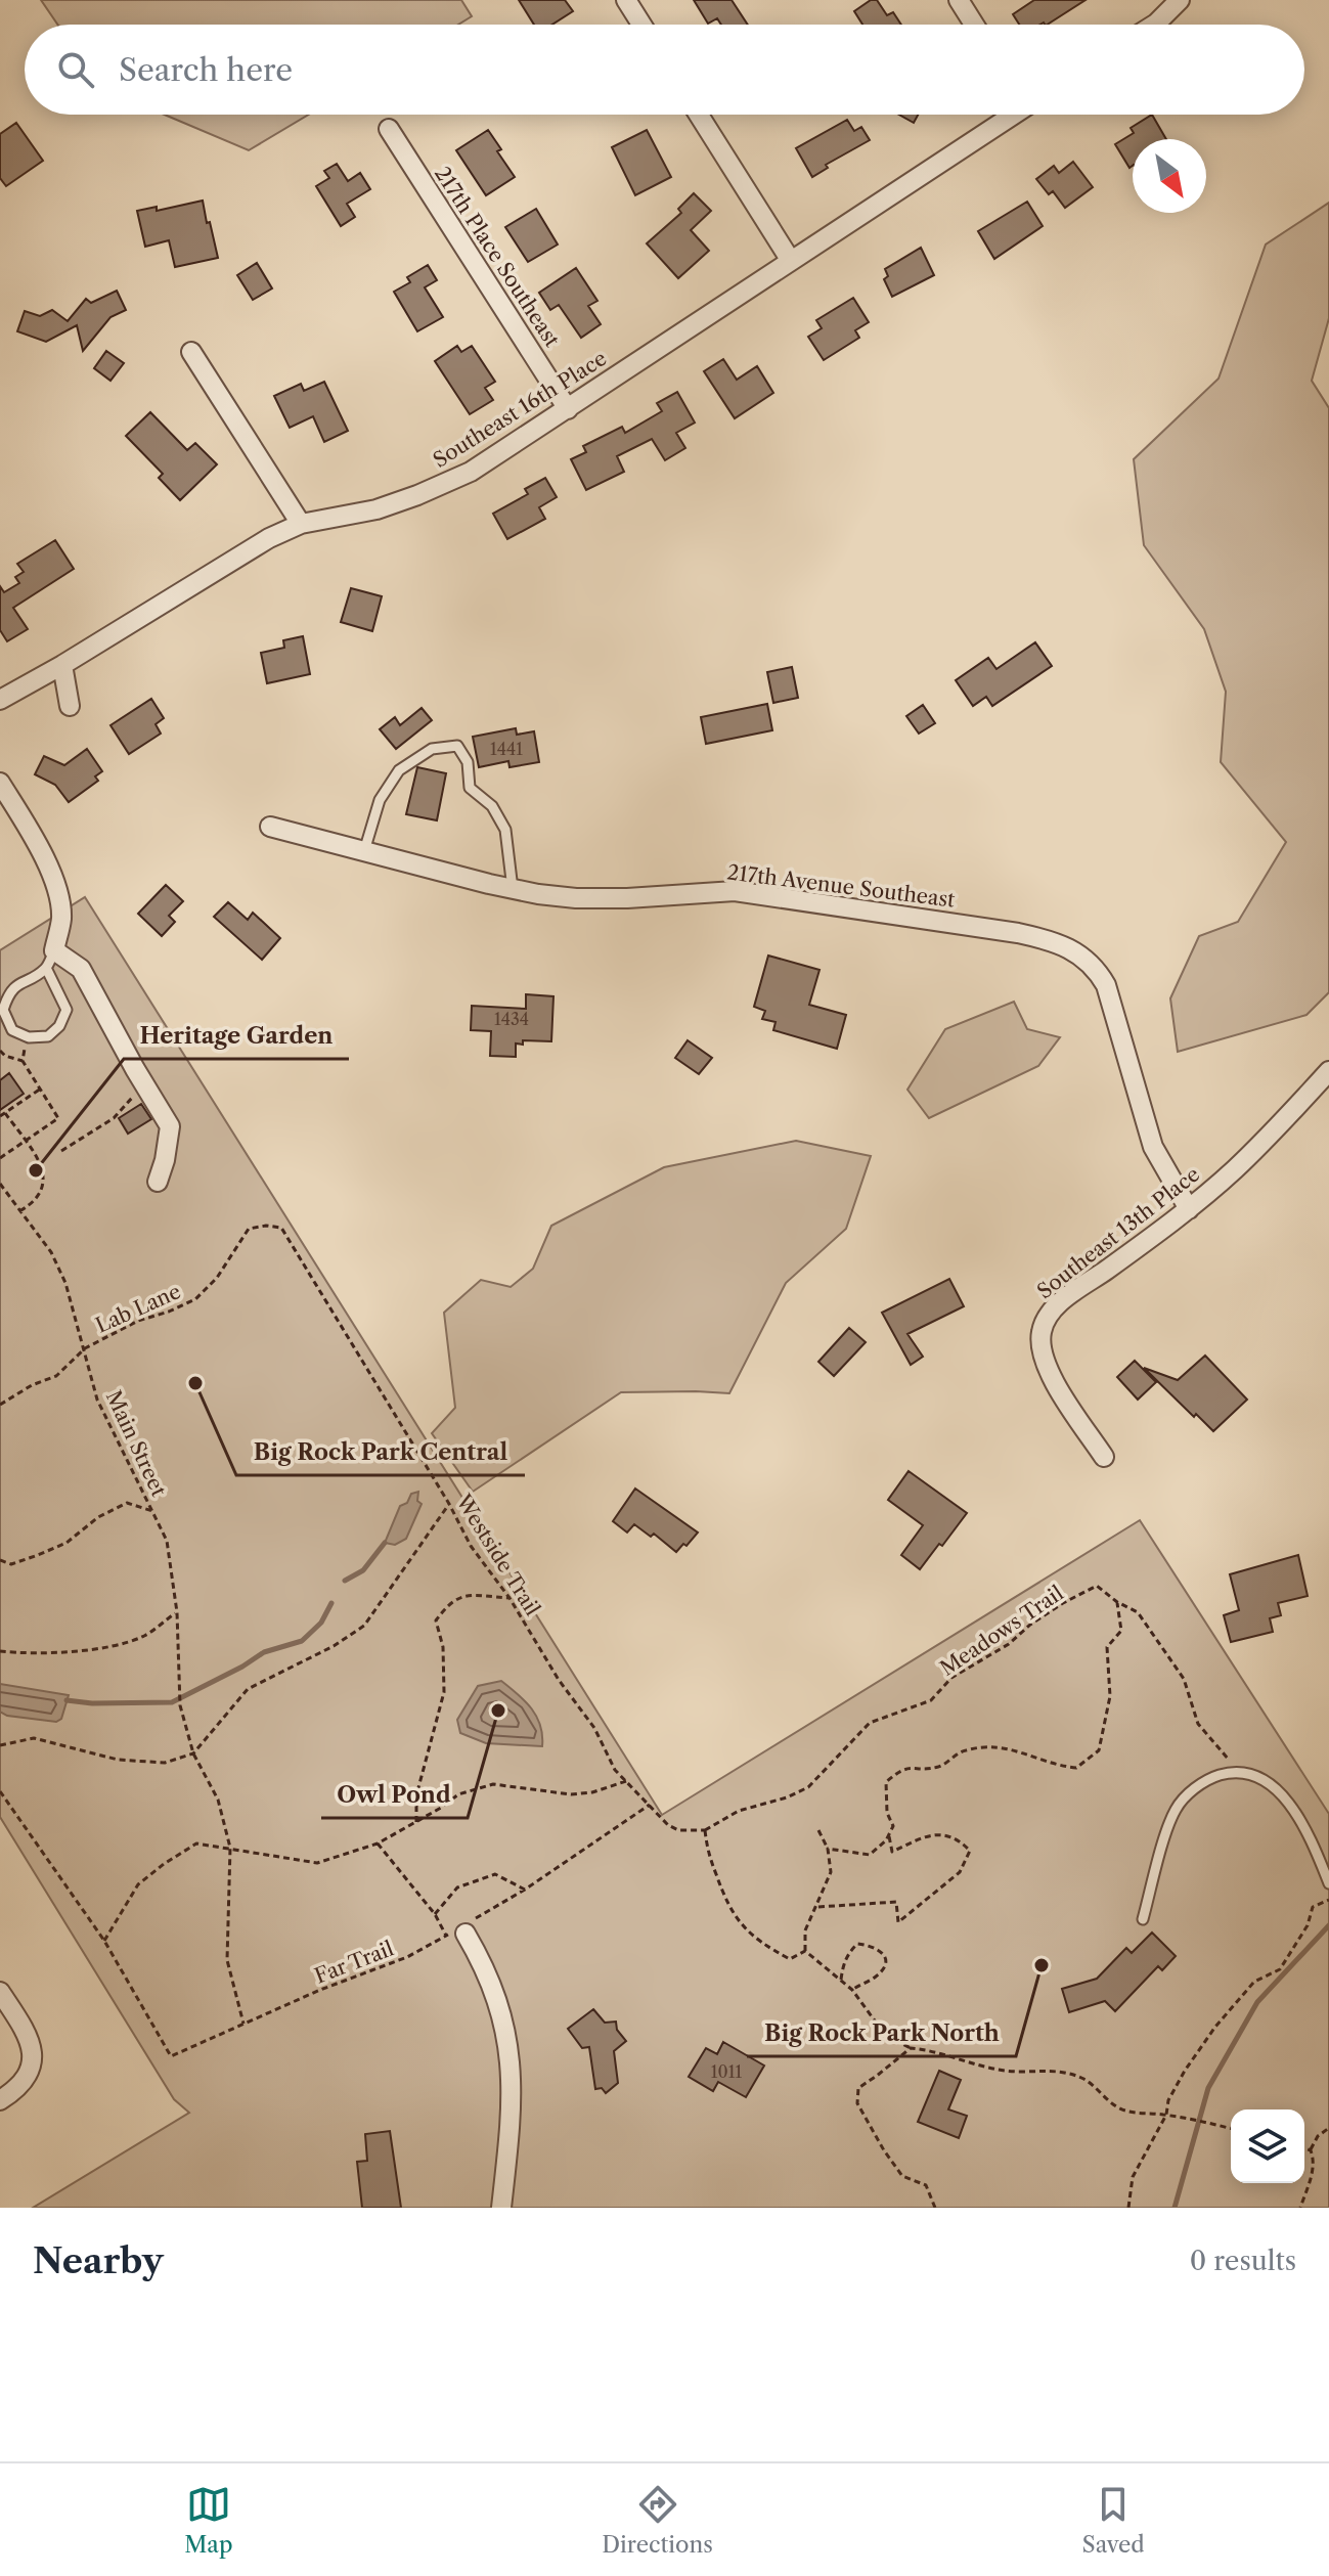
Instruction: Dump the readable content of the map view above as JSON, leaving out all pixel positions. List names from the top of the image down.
{
  "streets": {
    "street": [
      "217th Place Southeast",
      "Southeast 16th Place",
      "217th Avenue Southeast",
      "Southeast 13th Place"
    ],
    "path": [
      "Lab Lane",
      "Main Street",
      "Westside Trail",
      "Meadows Trail",
      "Far Trail"
    ]
  },
  "crossings": [
    ["217th Place Southeast", "Southeast 16th Place"],
    ["217th Avenue Southeast", "Southeast 13th Place"],
    ["Lab Lane", "Main Street"],
    ["Lab Lane", "Westside Trail"],
    ["Main Street", "Far Trail"],
    ["Westside Trail", "Meadows Trail"],
    ["Westside Trail", "Far Trail"]
  ],
  "places": [
    "Heritage Garden",
    "Big Rock Park Central",
    "Owl Pond",
    "Big Rock Park North"
  ],
  "house_numbers": ["1441", "1434", "1011"],
  "north": "bottom right",
  "page": {
    "search": "Search here",
    "heading": ["Nearby", "0 results"],
    "nav": ["Map", "Directions", "Saved"]
  }
}
